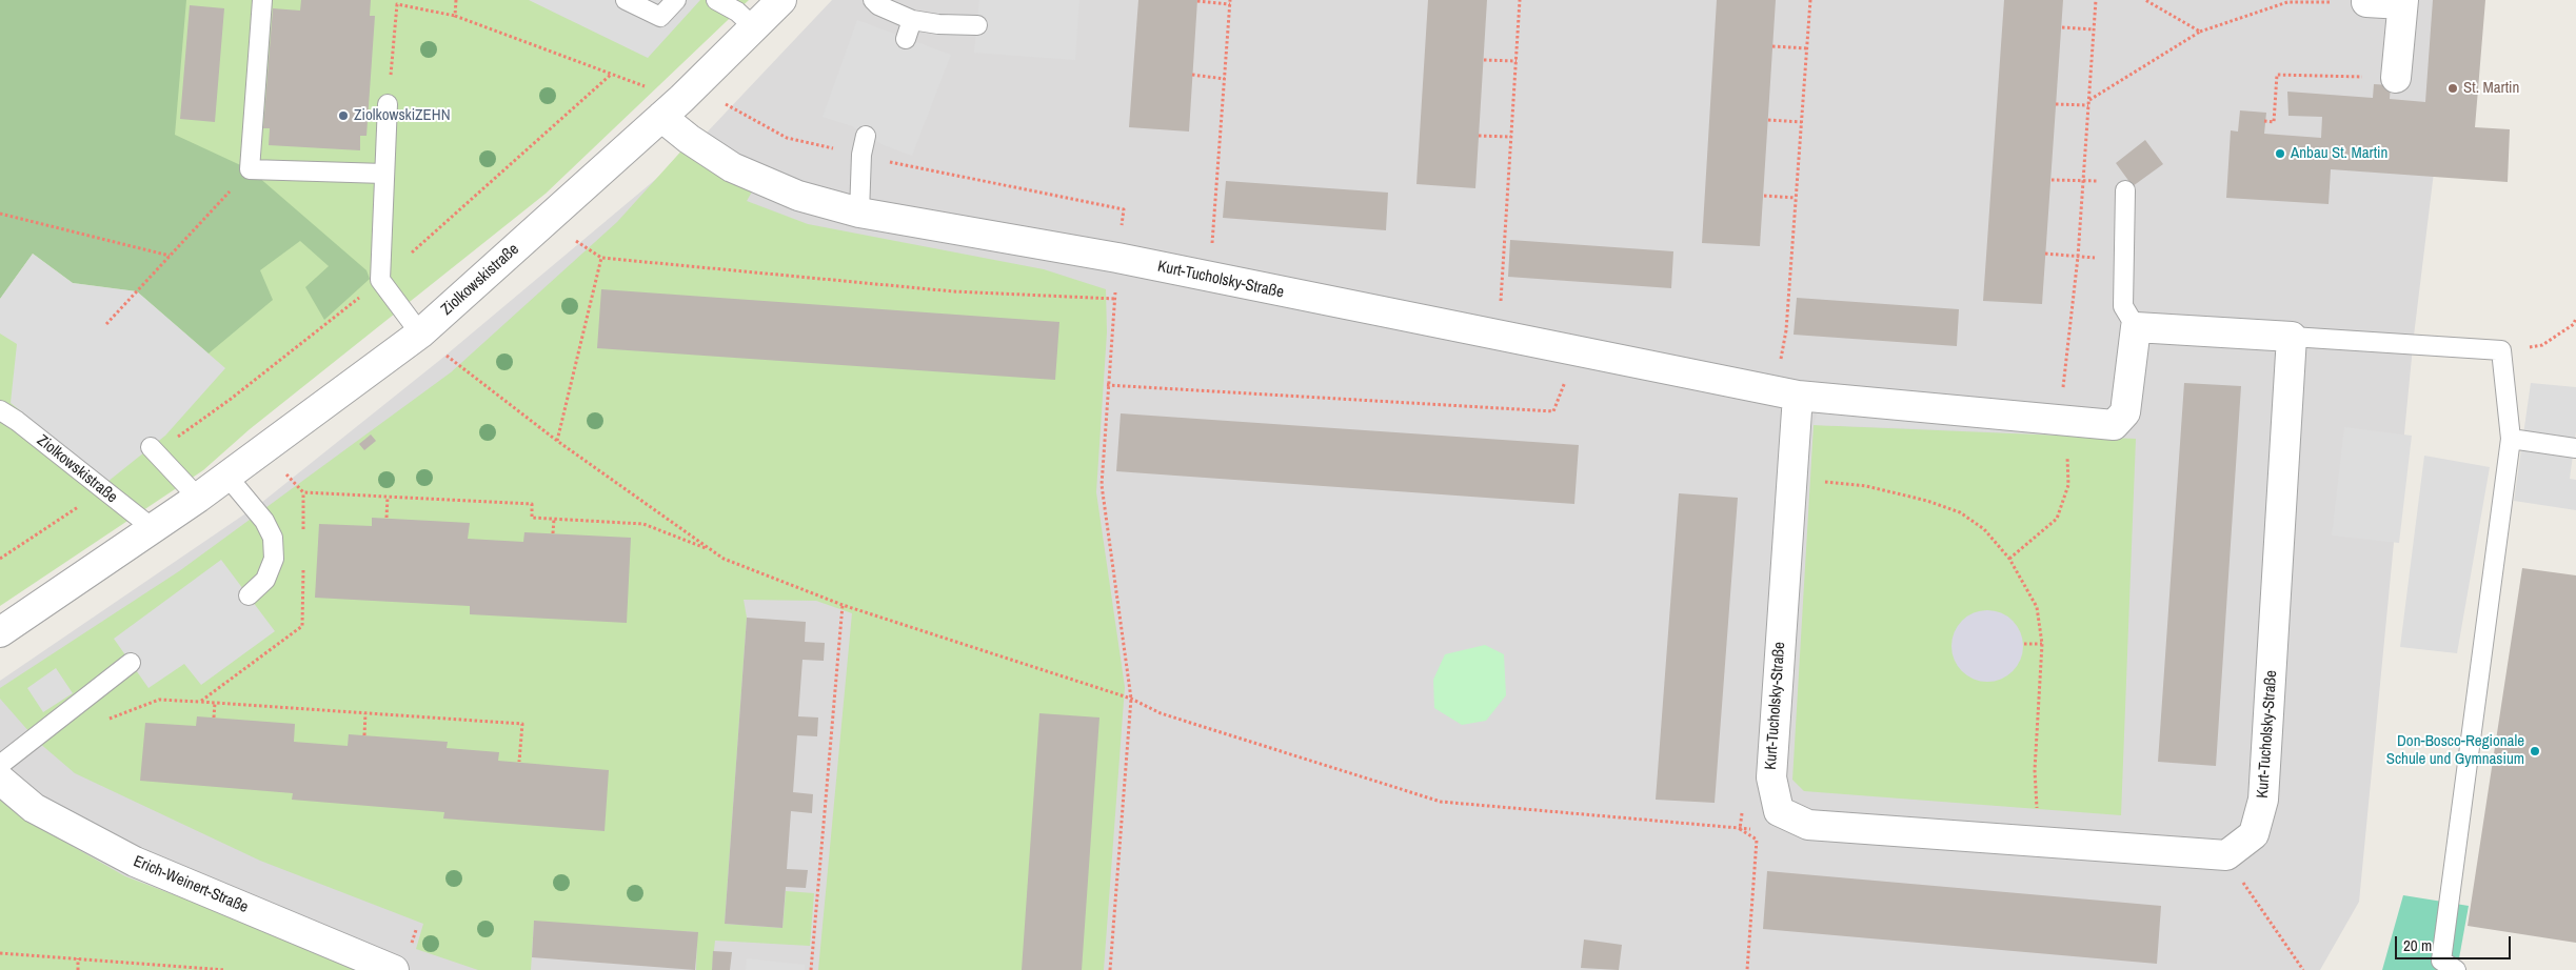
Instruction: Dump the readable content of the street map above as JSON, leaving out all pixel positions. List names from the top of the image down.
{
  "streets": {
    "street": ["Ziolkowskistraße", "Kurt-Tucholsky-Straße", "Erich-Weinert-Straße"]
  },
  "crossings": [
    ["Ziolkowskistraße", "Kurt-Tucholsky-Straße"]
  ],
  "places": [
    "St. Martin",
    "ZiolkowskiZEHN",
    "Anbau St. Martin",
    "Don-Bosco-Regionale Schule und Gymnasium"
  ],
  "scale_bar": "20 m"
}
